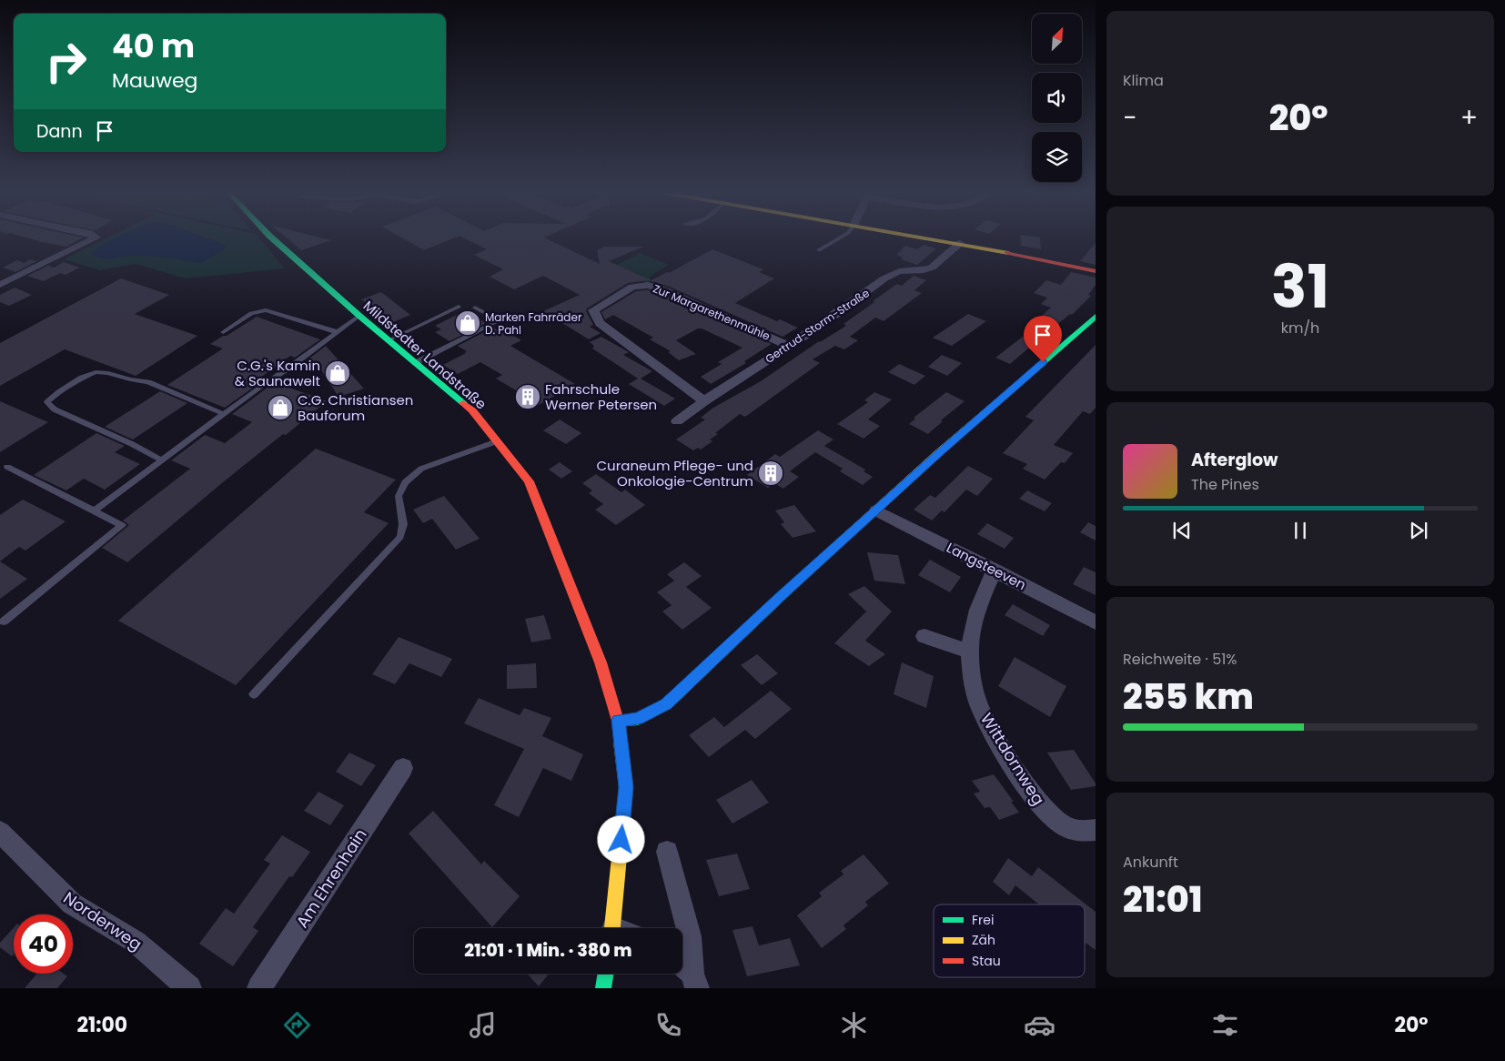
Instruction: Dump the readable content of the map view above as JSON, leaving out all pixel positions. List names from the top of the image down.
{
  "streets": {
    "street": [
      "Zur Margarethenmühle",
      "Gertrud-Storm-Straße",
      "Mildstedter Landstraße",
      "Langsteeven",
      "Wittdornweg",
      "Am Ehrenhain",
      "Norderweg"
    ]
  },
  "crossings": [
    ["Zur Margarethenmühle", "Gertrud-Storm-Straße"],
    ["Langsteeven", "Wittdornweg"]
  ],
  "places": {
    "shop": ["Marken Fahrräder D. Pahl", "C.G.'s Kamin & Saunawelt", "C.G. Christiansen Bauforum"],
    "building": ["Fahrschule Werner Petersen", "Curaneum Pflege- und Onkologie-Centrum"]
  },
  "legend": ["Frei", "Zäh", "Stau"],
  "north": "top right",
  "page": {
    "tile": [
      "Klima",
      ["31", "km/h"],
      ["Reichweite · 51%", "255 km"],
      ["Ankunft", "21:01"]
    ],
    "turn": ["40 m", "Mauweg"],
    "heat": ["−", "20°", "+"],
    "then": "Dann",
    "song": ["Afterglow", "The Pines"],
    "limit": "40",
    "trip": "21:01 · 1 Min. · 380 m",
    "tabs": ["21:00", "20°"]
  }
}
